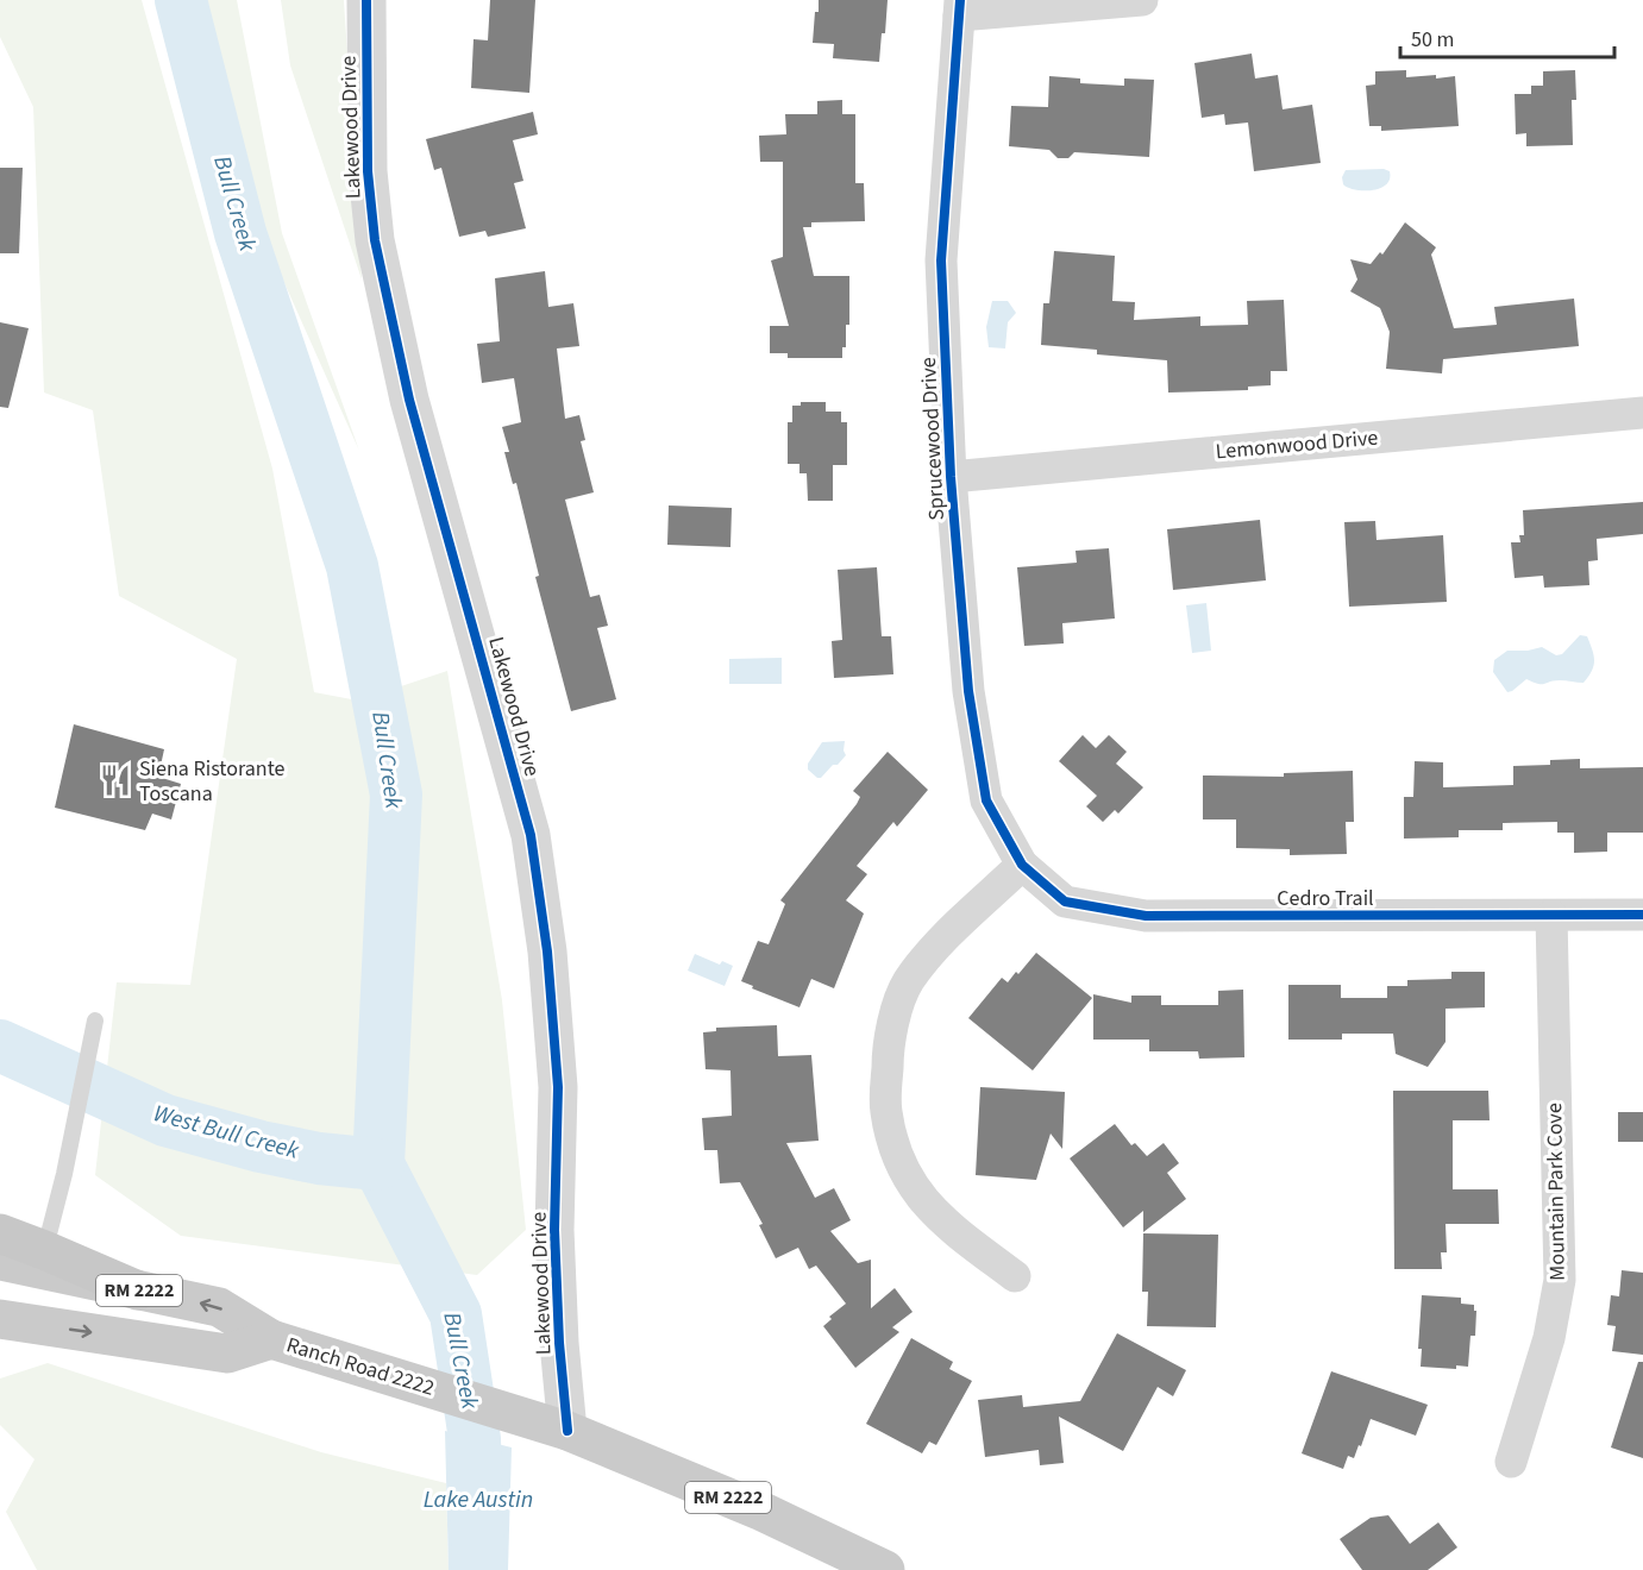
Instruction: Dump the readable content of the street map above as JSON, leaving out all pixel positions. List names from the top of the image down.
{
  "streets": {
    "main road": ["RM 2222", "Ranch Road 2222"],
    "street": [
      "Lakewood Drive",
      "Sprucewood Drive",
      "Lemonwood Drive",
      "Cedro Trail",
      "Mountain Park Cove"
    ]
  },
  "crossings": [
    ["Lakewood Drive", "Ranch Road 2222"],
    ["Sprucewood Drive", "Lemonwood Drive"],
    ["Sprucewood Drive", "Cedro Trail"],
    ["Cedro Trail", "Mountain Park Cove"]
  ],
  "water": ["Bull Creek", "West Bull Creek", "Lake Austin"],
  "places": {
    "restaurant": ["Siena Ristorante Toscana"]
  },
  "scale_bar": "50 m"
}
